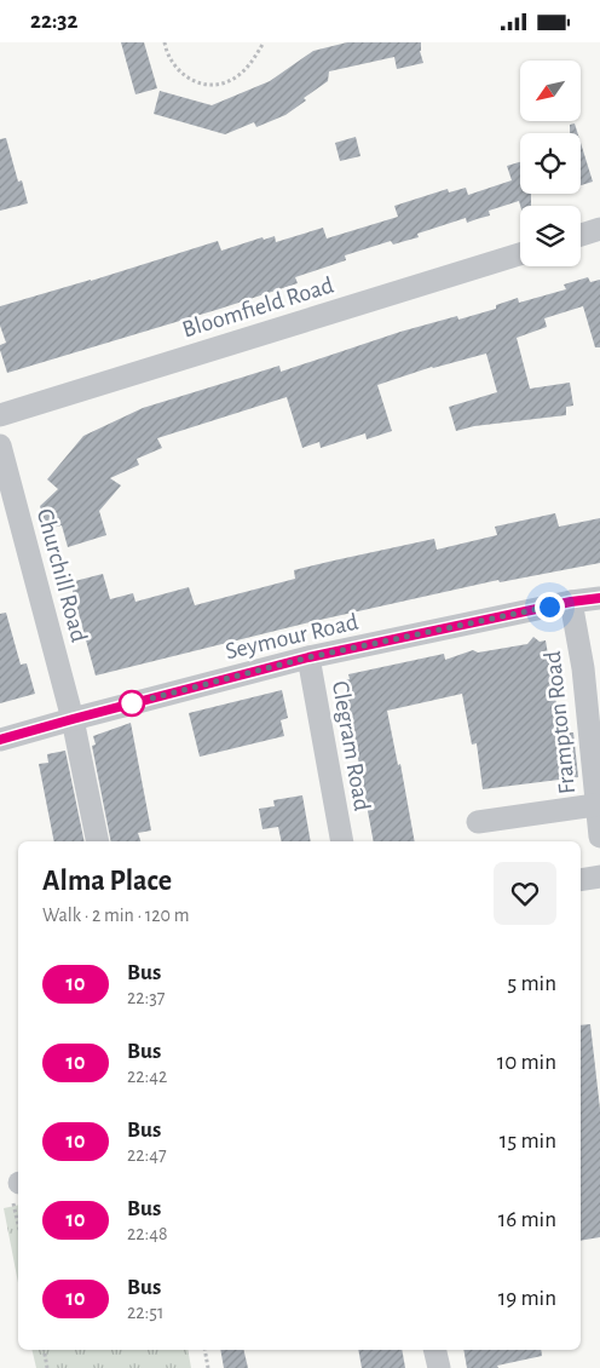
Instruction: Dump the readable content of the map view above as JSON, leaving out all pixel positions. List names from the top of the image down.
{
  "streets": {
    "street": [
      "Bloomfield Road",
      "Churchill Road",
      "Seymour Road",
      "Frampton Road",
      "Clegram Road"
    ]
  },
  "crossings": [
    ["Churchill Road", "Seymour Road"],
    ["Seymour Road", "Frampton Road"],
    ["Seymour Road", "Clegram Road"]
  ],
  "lines": ["bus line 10"],
  "north": "bottom left",
  "page": {
    "status": "22:32",
    "heading": ["Alma Place", "Walk · 2 min · 120 m"],
    "list": [
      {
        "mark": "10",
        "name": "Bus",
        "note": "22:37",
        "value": "5 min"
      },
      {
        "mark": "10",
        "name": "Bus",
        "note": "22:42",
        "value": "10 min"
      },
      {
        "mark": "10",
        "name": "Bus",
        "note": "22:47",
        "value": "15 min"
      },
      {
        "mark": "10",
        "name": "Bus",
        "note": "22:48",
        "value": "16 min"
      },
      {
        "mark": "10",
        "name": "Bus",
        "note": "22:51",
        "value": "19 min"
      }
    ]
  }
}
